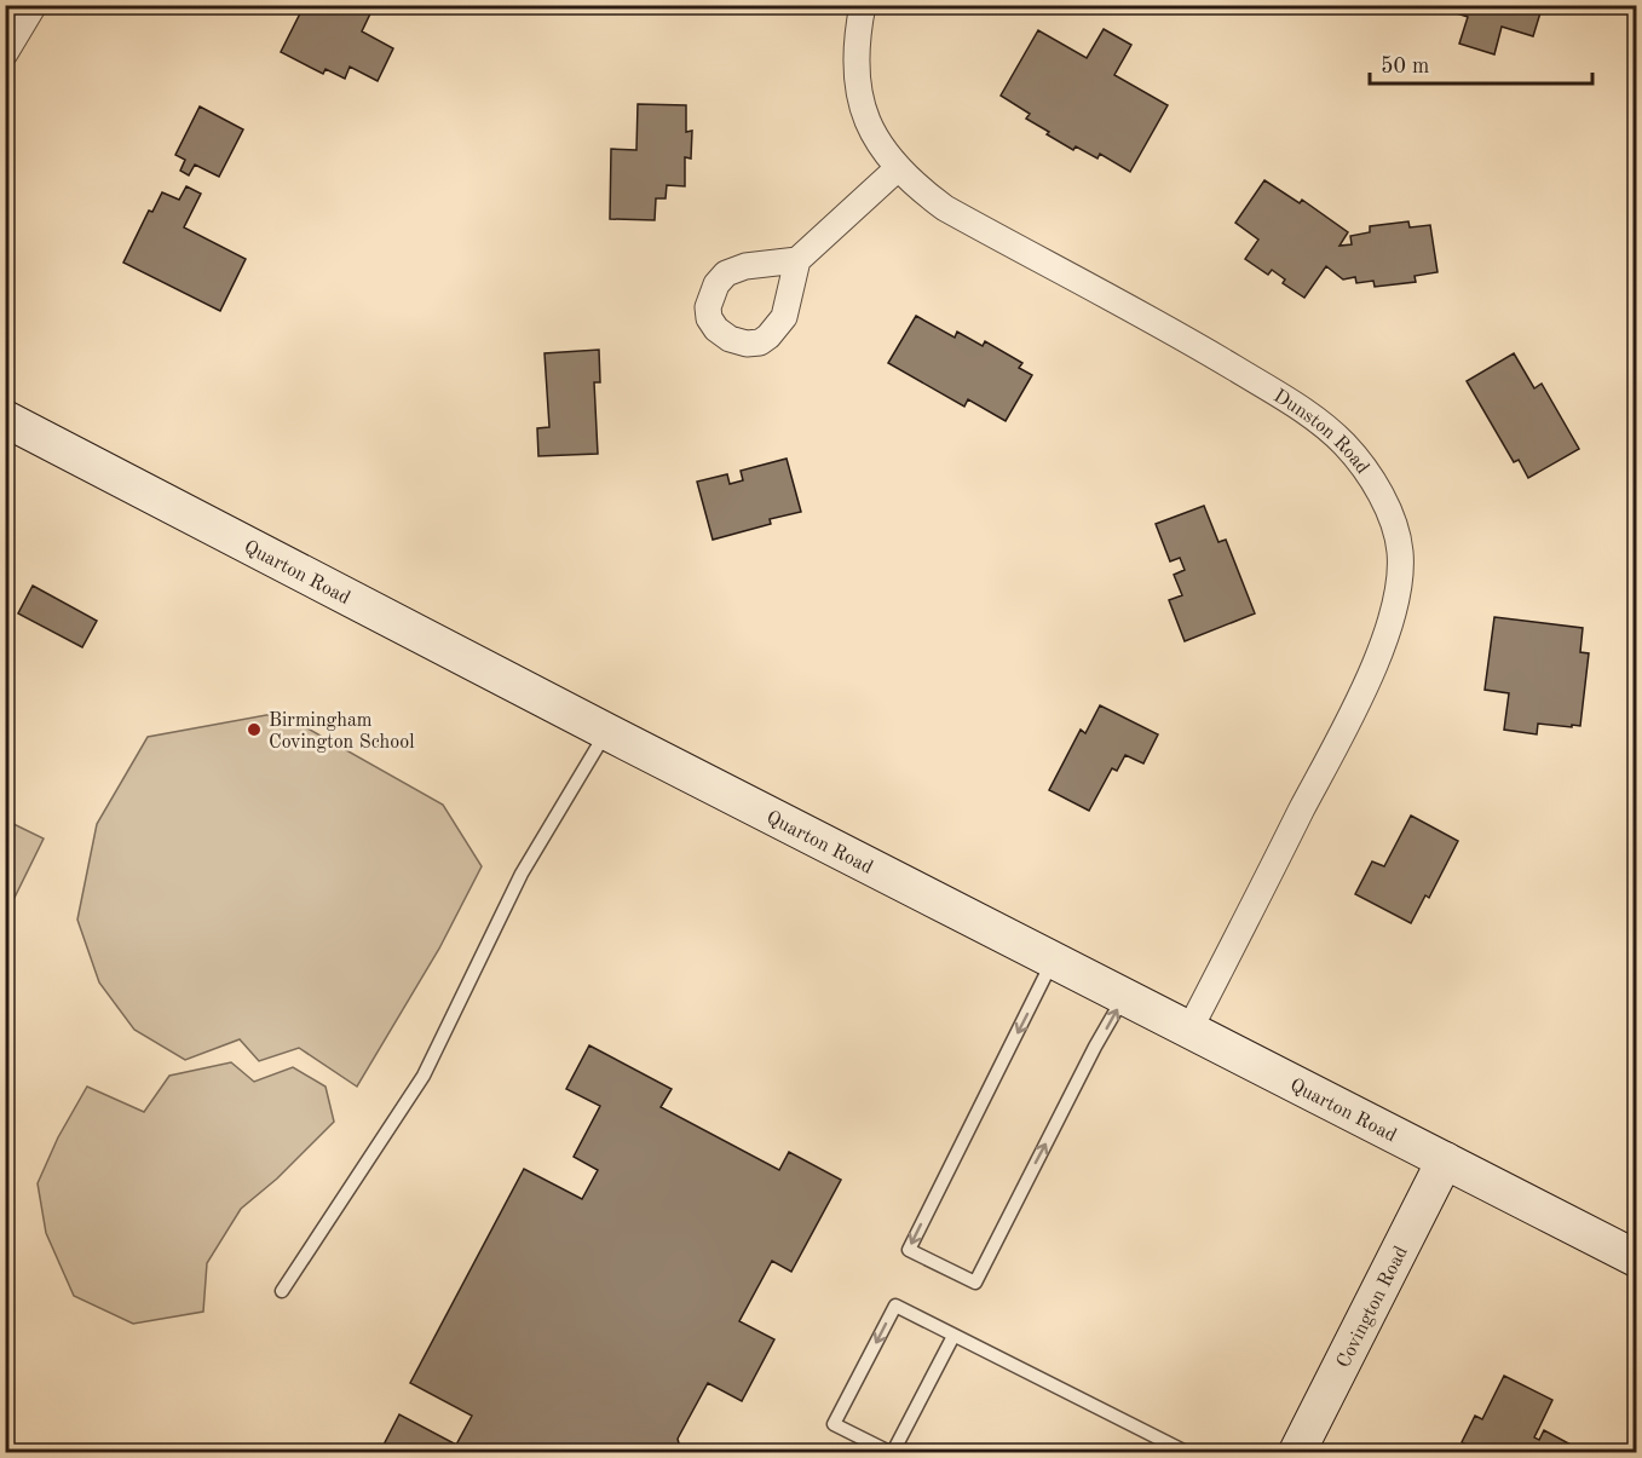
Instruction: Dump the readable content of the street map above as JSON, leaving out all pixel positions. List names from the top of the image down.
{
  "streets": {
    "street": ["Dunston Road", "Quarton Road", "Covington Road"]
  },
  "crossings": [
    ["Dunston Road", "Quarton Road"],
    ["Quarton Road", "Covington Road"]
  ],
  "places": ["Birmingham Covington School"],
  "scale_bar": "50 m"
}
